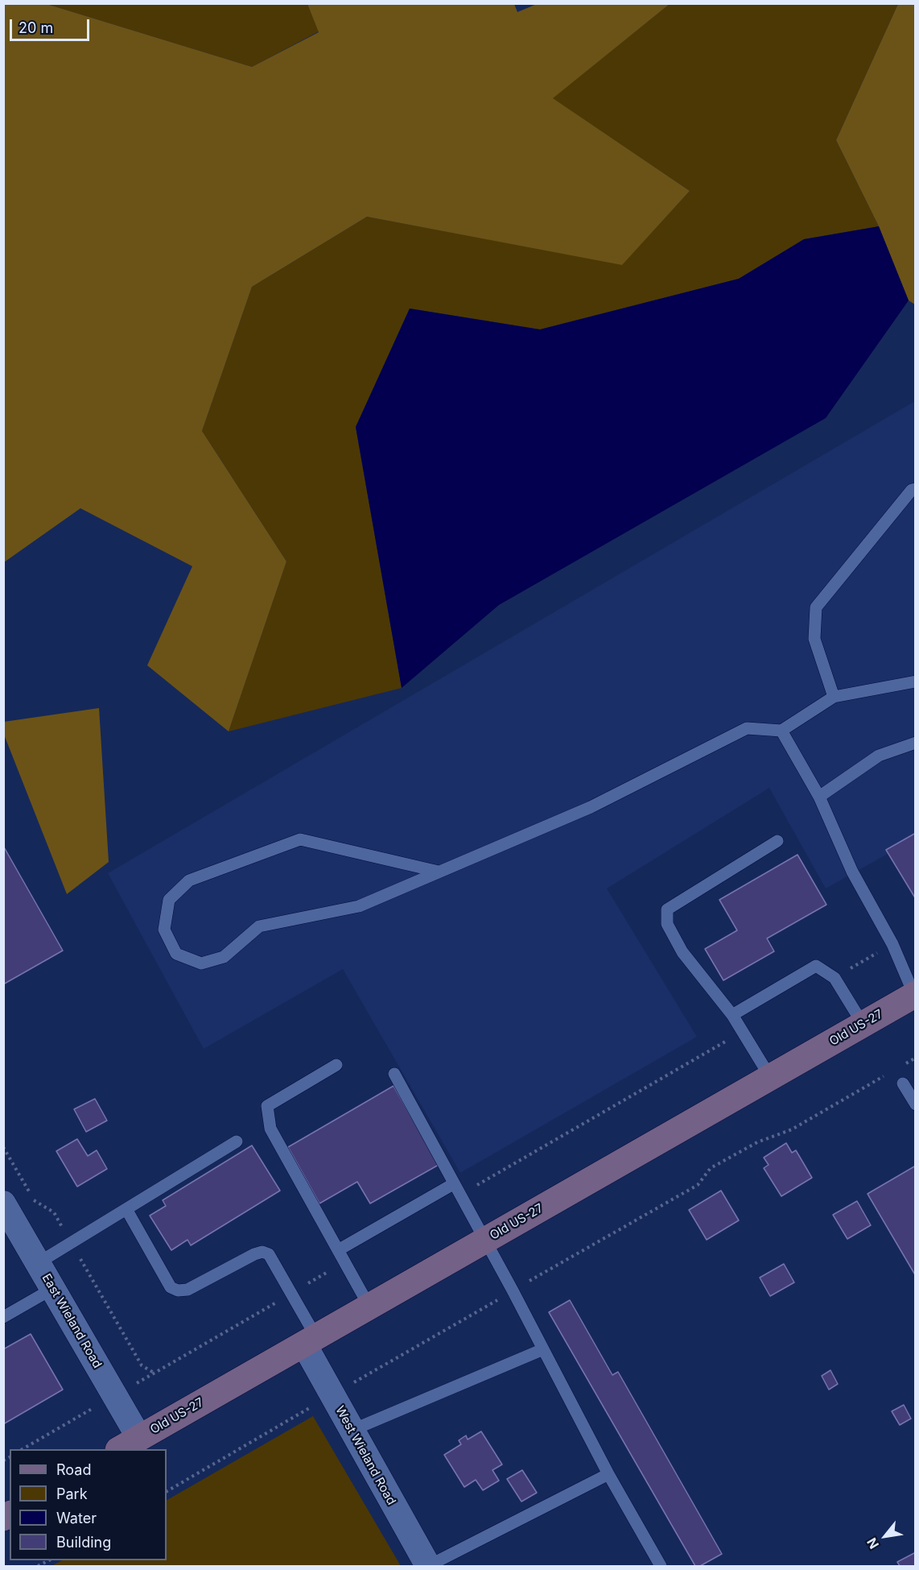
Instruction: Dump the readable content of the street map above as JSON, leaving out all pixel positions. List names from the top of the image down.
{
  "streets": {
    "main road": ["Old US-27"],
    "street": ["East Wieland Road", "West Wieland Road"]
  },
  "crossings": [
    ["Old US-27", "East Wieland Road"],
    ["Old US-27", "West Wieland Road"]
  ],
  "legend": [
    "Road",
    "Park",
    "Water",
    "Building"
  ],
  "scale_bar": "20 m",
  "north": "bottom left"
}
